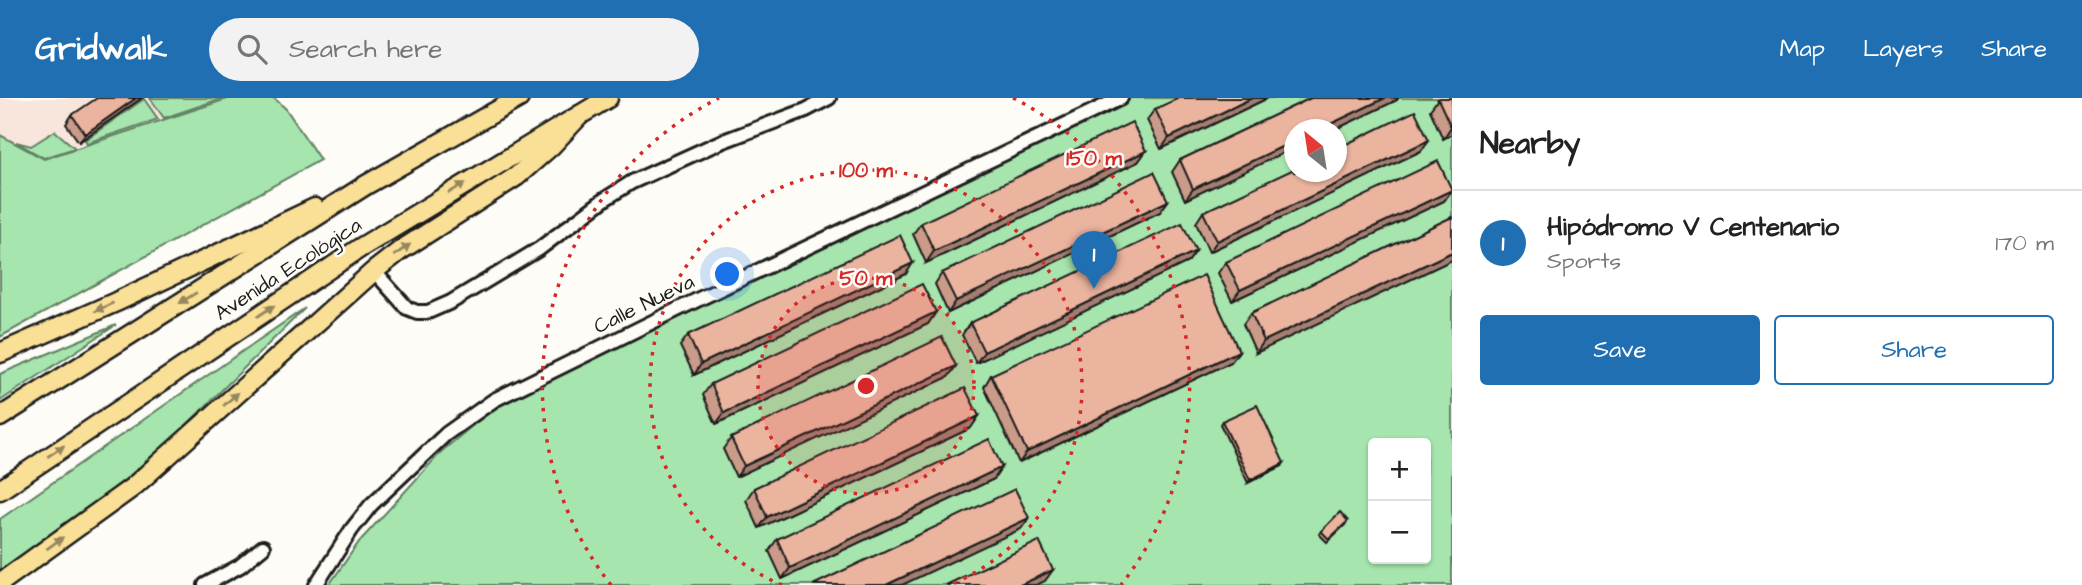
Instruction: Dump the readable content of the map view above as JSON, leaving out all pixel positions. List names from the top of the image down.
{
  "streets": {
    "main road": ["Avenida Ecológica"],
    "street": ["Calle Nueva"]
  },
  "north": "top left",
  "page": {
    "header": "Gridwalk",
    "search": "Search here",
    "nav": ["Map", "Layers", "Share"],
    "heading": "Nearby",
    "list": [
      {
        "mark": "1",
        "name": "Hipódromo V Centenario",
        "note": "Sports",
        "value": "170 m"
      }
    ],
    "pins": "1",
    "buttons": ["Save", "Share"],
    "map_buttons": ["+", "−"]
  },
  "rings": ["150 m", "100 m", "50 m"]
}
